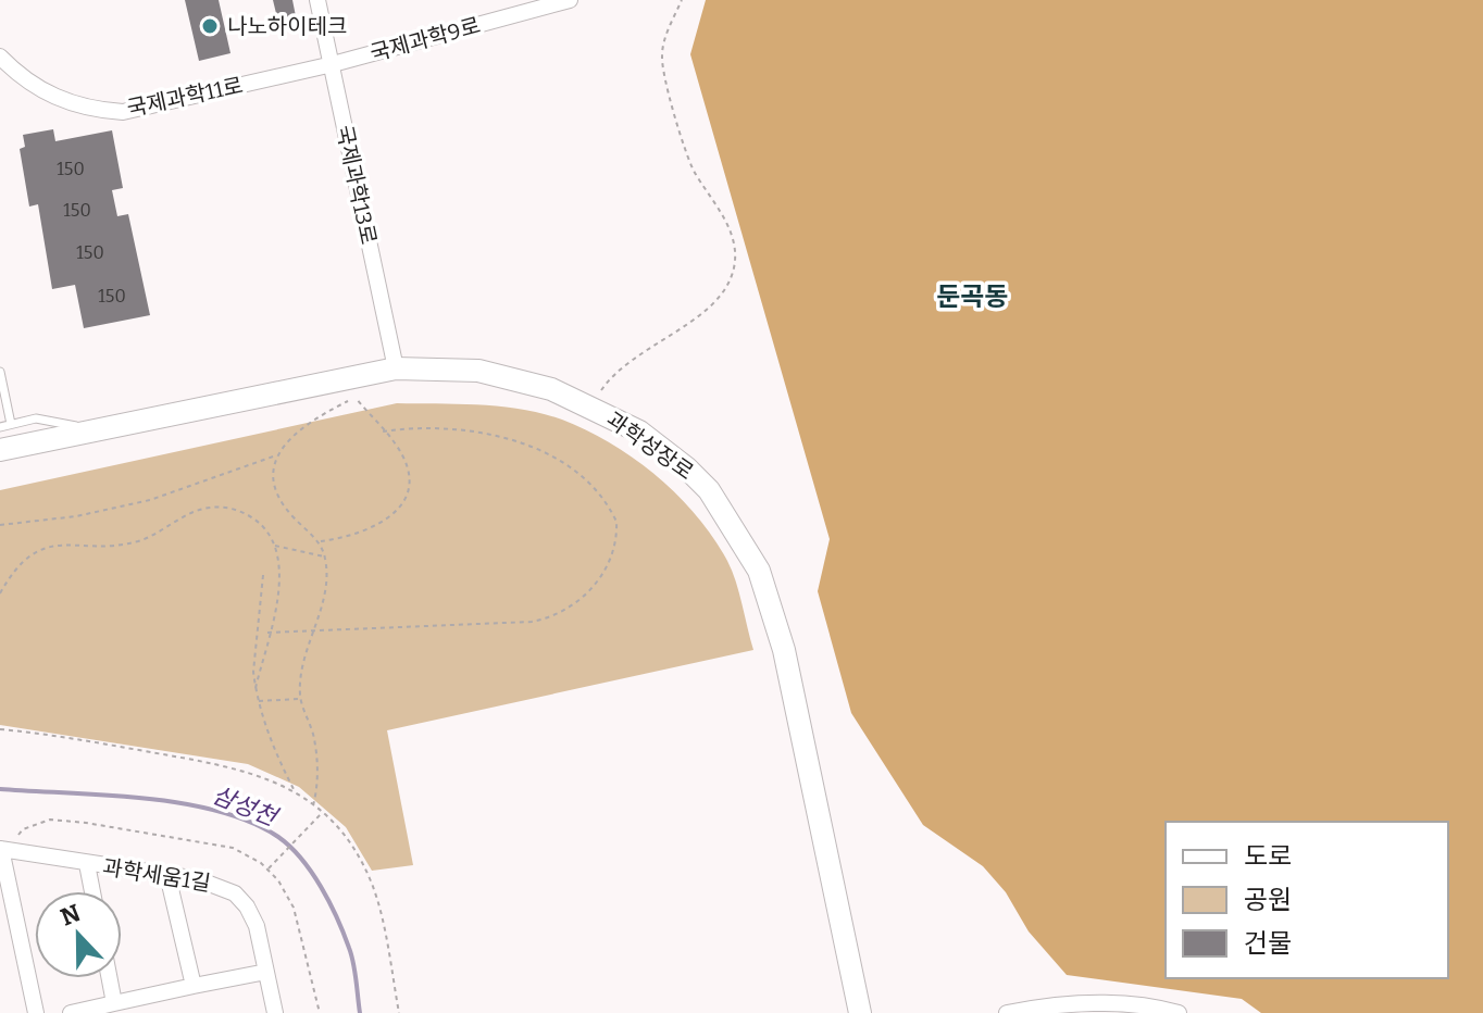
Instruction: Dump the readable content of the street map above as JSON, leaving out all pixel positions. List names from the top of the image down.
{
  "streets": {
    "street": [
      "국제과학9로",
      "국제과학11로",
      "국제과학13로",
      "과학성장로",
      "과학세움1길"
    ]
  },
  "crossings": [
    ["국제과학9로", "국제과학11로"],
    ["국제과학9로", "국제과학13로"],
    ["국제과학11로", "국제과학13로"],
    ["국제과학13로", "과학성장로"]
  ],
  "districts": ["둔곡동"],
  "water": ["삼성천"],
  "places": ["나노하이테크"],
  "house_numbers": [
    "150",
    "150",
    "150",
    "150"
  ],
  "legend": ["도로", "공원", "건물"],
  "north": "top"
}
